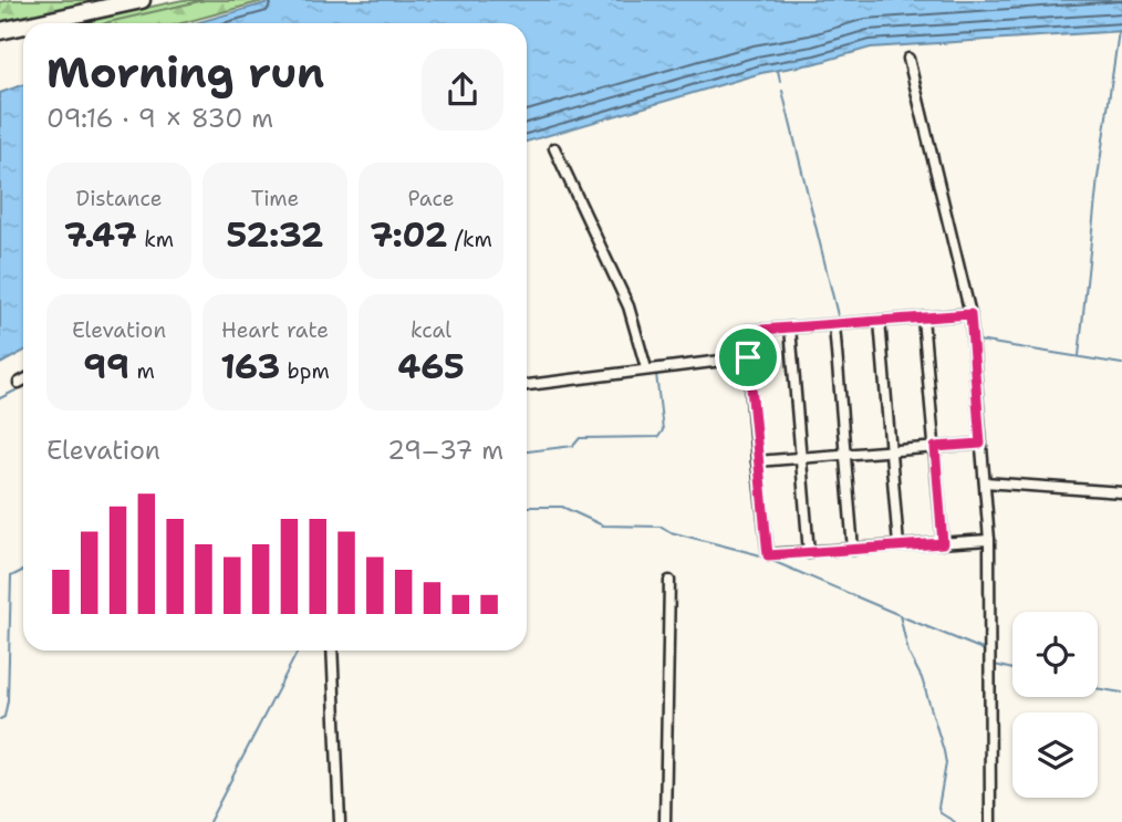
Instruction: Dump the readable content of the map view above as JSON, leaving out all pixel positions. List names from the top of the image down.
{
  "page": {
    "heading": ["Morning run", "09:16 · 9 × 830 m"],
    "stats": [
      ["Distance", "7.47 km"],
      ["Time", "52:32"],
      ["Pace", "7:02 /km"],
      ["Elevation", "99 m"],
      ["Heart rate", "163 bpm"],
      ["kcal", "465"]
    ],
    "chart": ["Elevation", "29–37 m"]
  }
}
